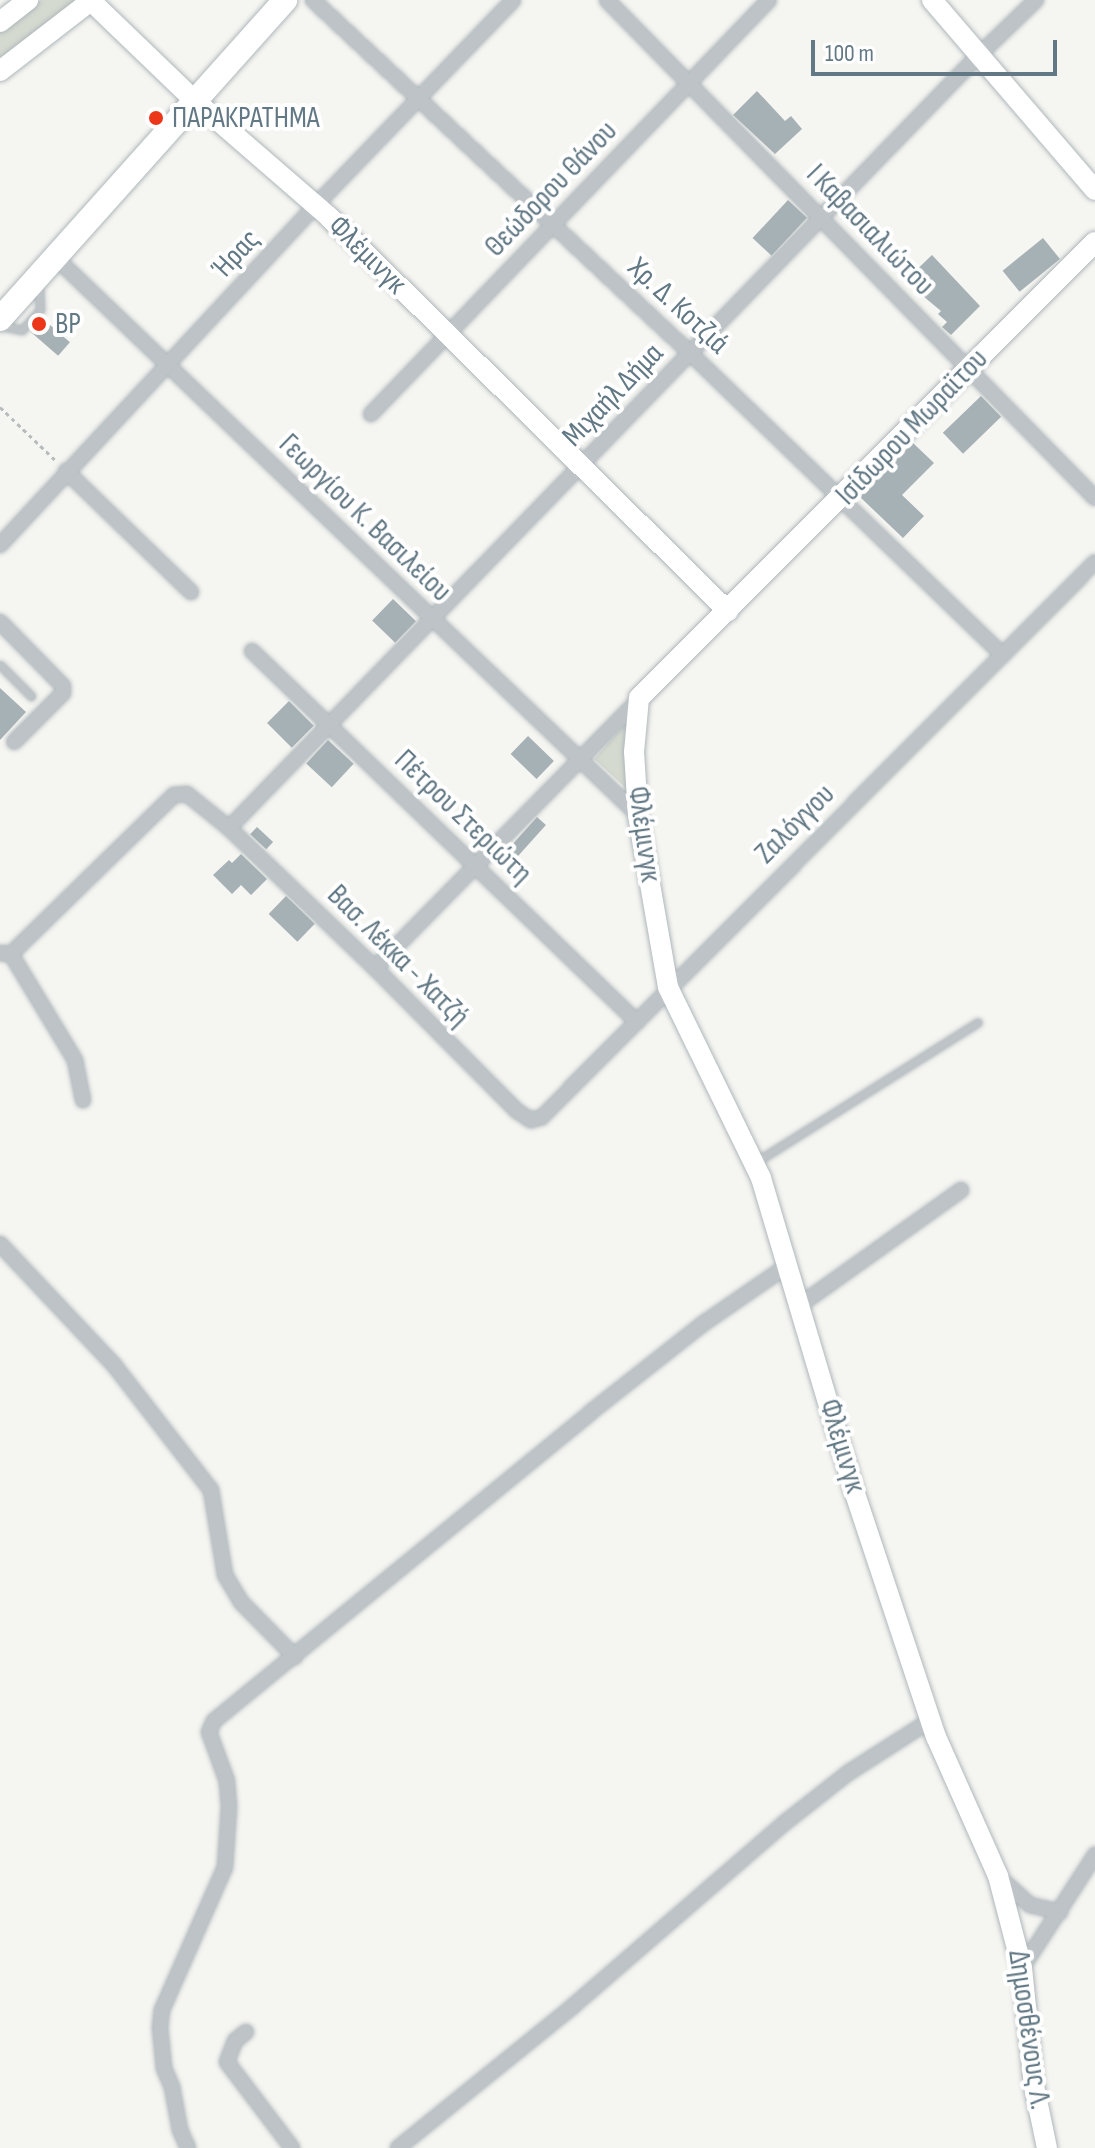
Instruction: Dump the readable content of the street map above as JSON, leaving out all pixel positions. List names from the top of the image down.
{
  "streets": {
    "street": [
      "Θεώδορου Θάνου",
      "Ι Καβασιαλιώτου",
      "Ήρας",
      "Φλέμινγκ",
      "Χρ. Δ. Κοτζιά",
      "Μιχαήλ Δήμα",
      "Ισίδωρου Μωραϊτου",
      "Γεωργίου Κ. Βασιλείου",
      "Πέτρου Στεριώτη",
      "Ζαλόγγου",
      "Βασ. Λέκκα - Χατζή",
      "Δημοσθένους Λ."
    ]
  },
  "crossings": [
    ["Θεώδορου Θάνου", "Ι Καβασιαλιώτου"],
    ["Θεώδορου Θάνου", "Φλέμινγκ"],
    ["Θεώδορου Θάνου", "Χρ. Δ. Κοτζιά"],
    ["Ι Καβασιαλιώτου", "Μιχαήλ Δήμα"],
    ["Ι Καβασιαλιώτου", "Ισίδωρου Μωραϊτου"],
    ["Ήρας", "Φλέμινγκ"],
    ["Ήρας", "Χρ. Δ. Κοτζιά"],
    ["Ήρας", "Γεωργίου Κ. Βασιλείου"],
    ["Φλέμινγκ", "Μιχαήλ Δήμα"],
    ["Φλέμινγκ", "Ισίδωρου Μωραϊτου"],
    ["Φλέμινγκ", "Γεωργίου Κ. Βασιλείου"],
    ["Φλέμινγκ", "Ζαλόγγου"],
    ["Φλέμινγκ", "Δημοσθένους Λ."],
    ["Χρ. Δ. Κοτζιά", "Μιχαήλ Δήμα"],
    ["Χρ. Δ. Κοτζιά", "Ισίδωρου Μωραϊτου"],
    ["Χρ. Δ. Κοτζιά", "Ζαλόγγου"],
    ["Μιχαήλ Δήμα", "Γεωργίου Κ. Βασιλείου"],
    ["Μιχαήλ Δήμα", "Πέτρου Στεριώτη"],
    ["Μιχαήλ Δήμα", "Βασ. Λέκκα - Χατζή"],
    ["Πέτρου Στεριώτη", "Ζαλόγγου"],
    ["Ζαλόγγου", "Βασ. Λέκκα - Χατζή"]
  ],
  "places": ["ΠΑΡΑΚΡΑΤΗΜΑ", "BP"],
  "scale_bar": "100 m"
}
